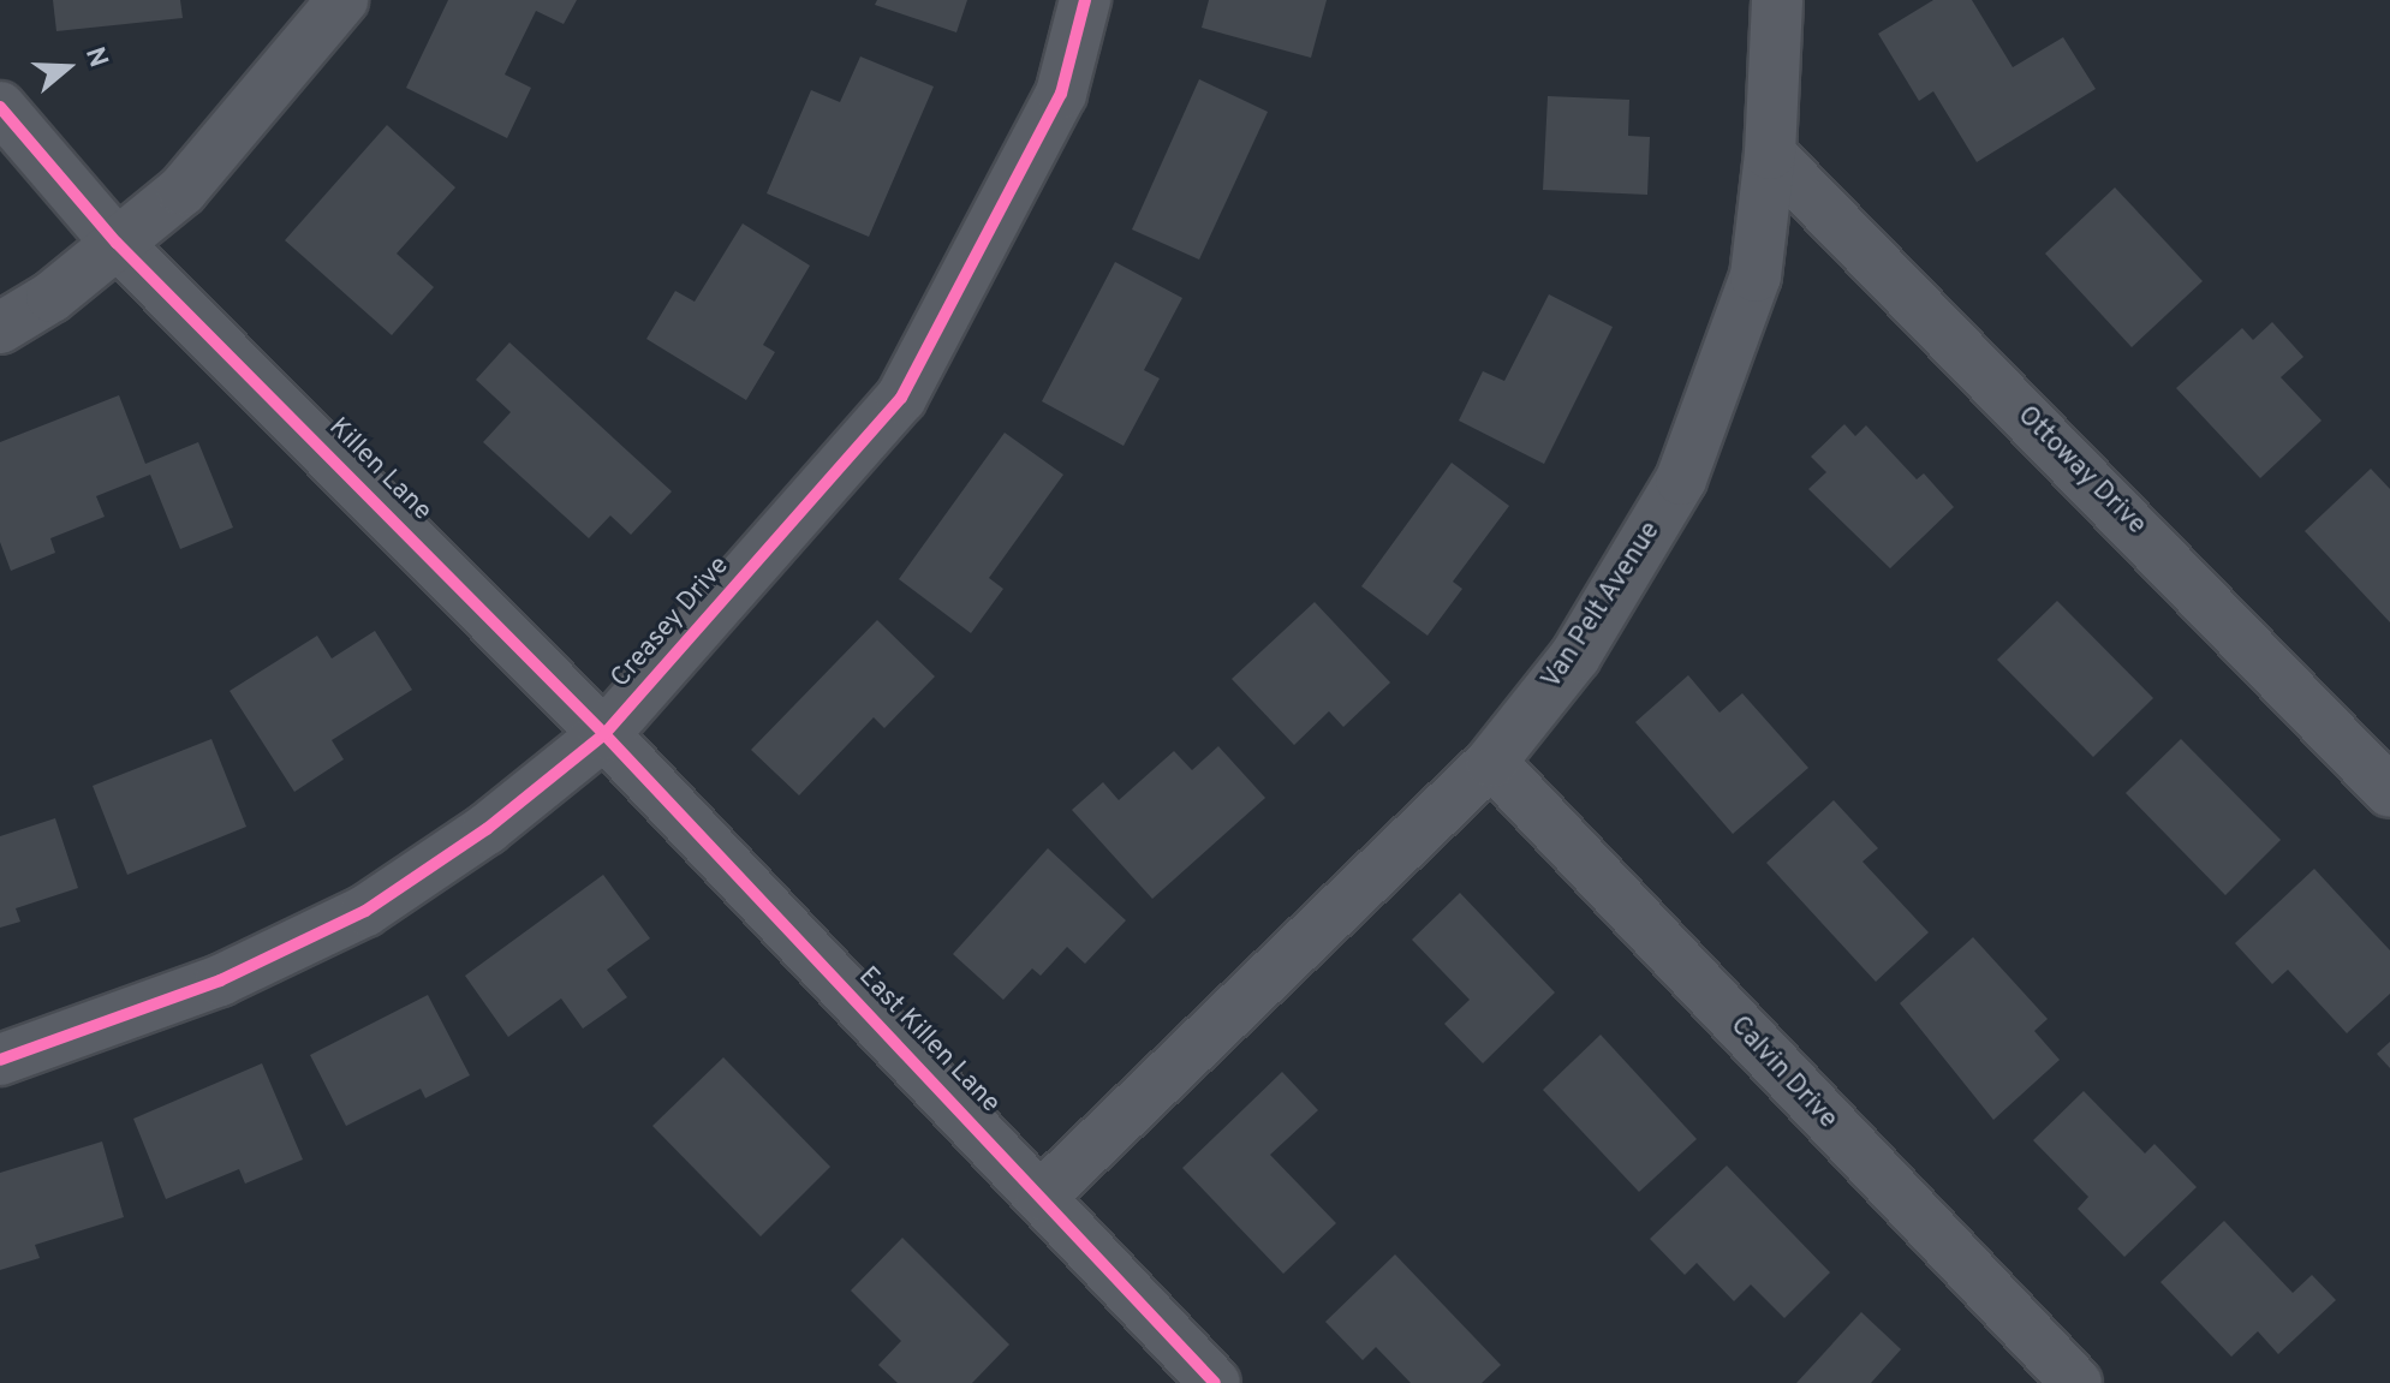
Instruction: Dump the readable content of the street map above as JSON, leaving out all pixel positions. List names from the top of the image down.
{
  "streets": {
    "street": [
      "Killen Lane",
      "Ottoway Drive",
      "Van Pelt Avenue",
      "Creasey Drive",
      "East Killen Lane",
      "Calvin Drive"
    ]
  },
  "crossings": [
    ["Killen Lane", "Creasey Drive"],
    ["Killen Lane", "East Killen Lane"],
    ["Ottoway Drive", "Van Pelt Avenue"],
    ["Van Pelt Avenue", "East Killen Lane"],
    ["Van Pelt Avenue", "Calvin Drive"],
    ["Creasey Drive", "East Killen Lane"]
  ],
  "north": "right"
}
